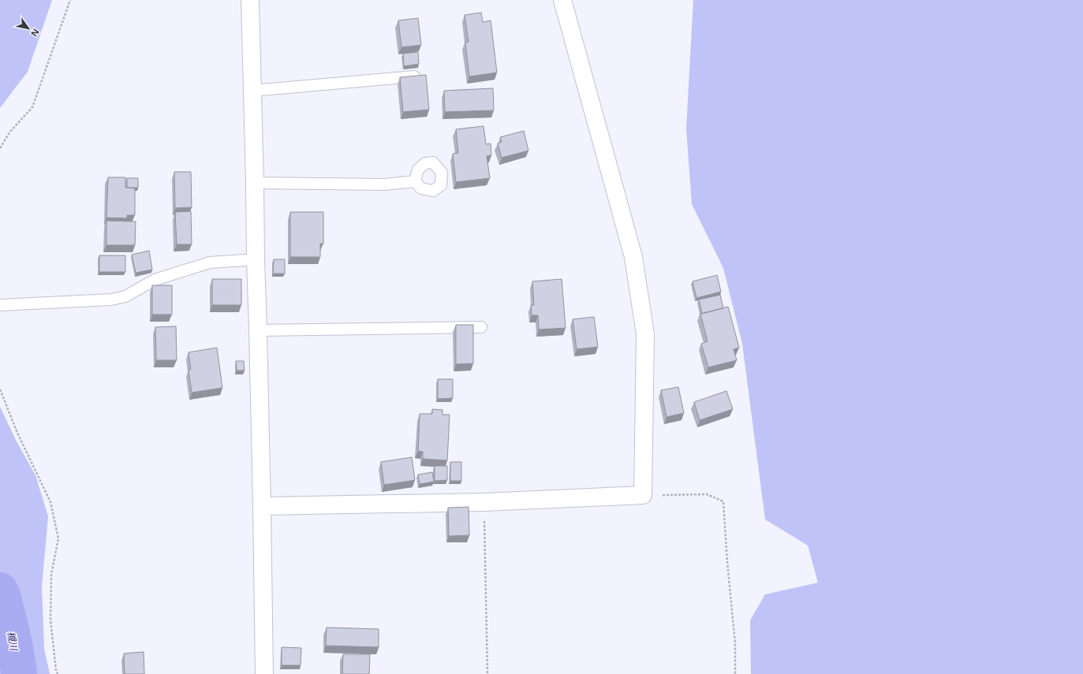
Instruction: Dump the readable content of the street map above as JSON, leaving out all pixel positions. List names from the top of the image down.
{
  "water": ["槻川"],
  "north": "bottom right"
}
